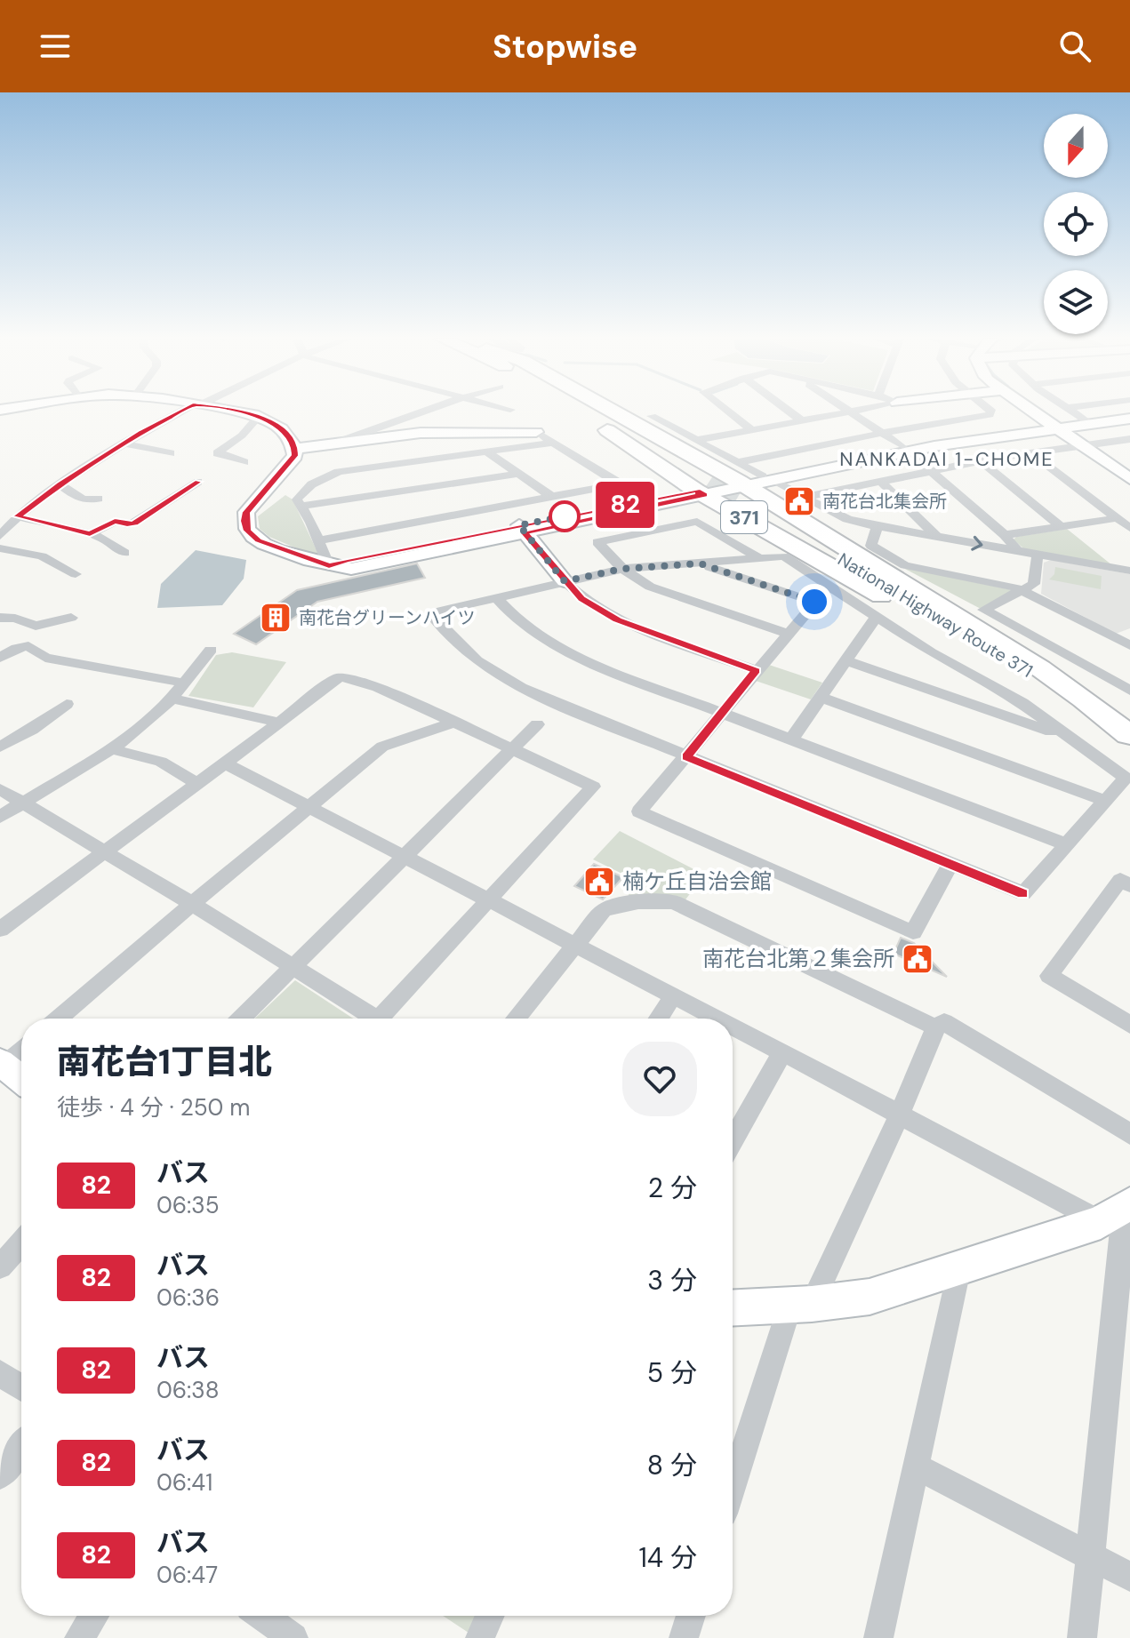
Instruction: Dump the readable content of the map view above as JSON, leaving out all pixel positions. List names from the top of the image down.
{
  "streets": {
    "highway": ["371", "National Highway Route 371"]
  },
  "crossings": [
    ["371", "National Highway Route 371"]
  ],
  "districts": ["NANKADAI 1-CHOME"],
  "places": {
    "public building": ["南花台北集会所", "楠ケ丘自治会館", "南花台北第２集会所"],
    "building": ["南花台グリーンハイツ"]
  },
  "lines": ["bus line 82"],
  "north": "bottom",
  "page": {
    "header": "Stopwise",
    "on_map": "82",
    "heading": ["南花台1丁目北", "徒歩 · 4 分 · 250 m"],
    "list": [
      {
        "mark": "82",
        "name": "バス",
        "note": "06:35",
        "value": "2 分"
      },
      {
        "mark": "82",
        "name": "バス",
        "note": "06:36",
        "value": "3 分"
      },
      {
        "mark": "82",
        "name": "バス",
        "note": "06:38",
        "value": "5 分"
      },
      {
        "mark": "82",
        "name": "バス",
        "note": "06:41",
        "value": "8 分"
      },
      {
        "mark": "82",
        "name": "バス",
        "note": "06:47",
        "value": "14 分"
      }
    ]
  }
}
